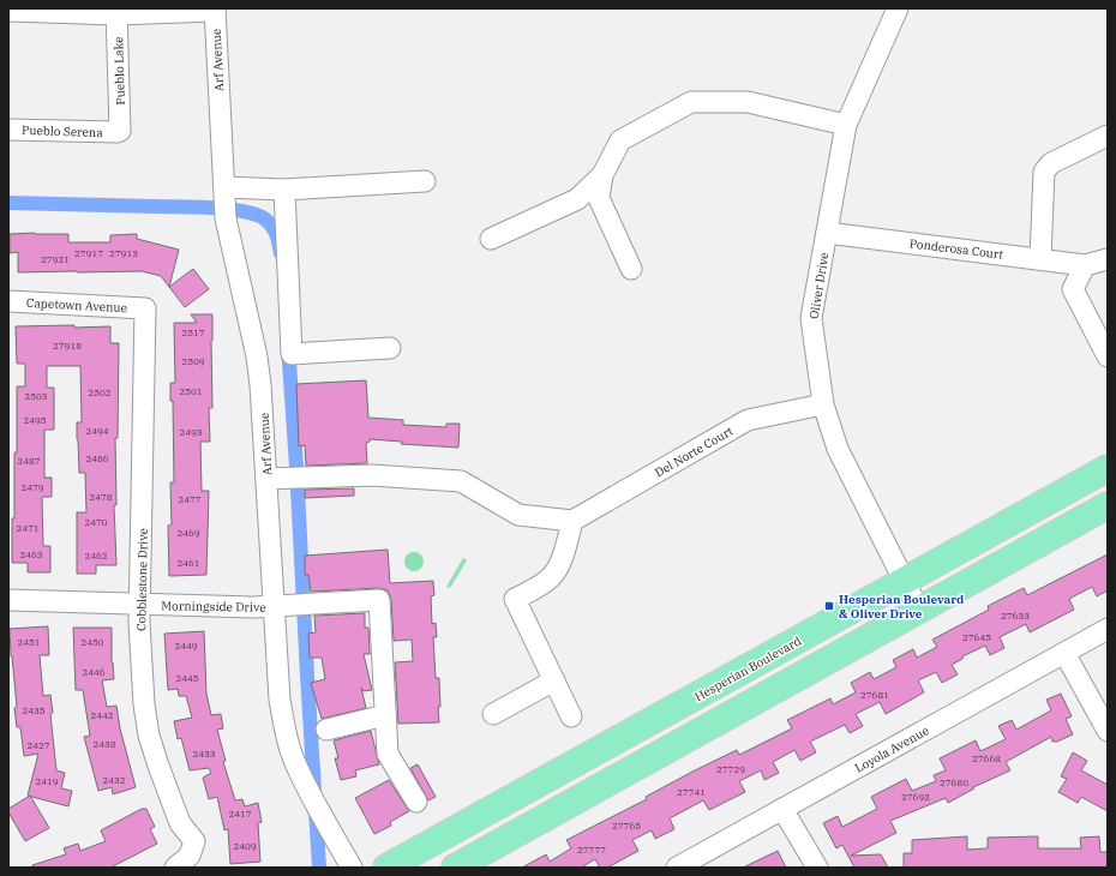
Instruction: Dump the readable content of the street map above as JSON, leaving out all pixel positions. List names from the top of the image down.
{
  "streets": {
    "main road": ["Hesperian Boulevard"],
    "street": [
      "Arf Avenue",
      "Pueblo Lake",
      "Pueblo Serena",
      "Ponderosa Court",
      "Oliver Drive",
      "Capetown Avenue",
      "Del Norte Court",
      "Cobblestone Drive",
      "Morningside Drive",
      "Loyola Avenue"
    ]
  },
  "crossings": [
    ["Arf Avenue", "Morningside Drive"],
    ["Pueblo Lake", "Pueblo Serena"],
    ["Ponderosa Court", "Oliver Drive"],
    ["Oliver Drive", "Del Norte Court"],
    ["Oliver Drive", "Hesperian Boulevard"],
    ["Capetown Avenue", "Cobblestone Drive"],
    ["Cobblestone Drive", "Morningside Drive"]
  ],
  "places": {
    "transit": ["Hesperian Boulevard & Oliver Drive"]
  },
  "house_numbers": [
    "27917",
    "27913",
    "27921",
    "2517",
    "27918",
    "2509",
    "2501",
    "2502",
    "2503",
    "2495",
    "2494",
    "2493",
    "2486",
    "2487",
    "2479",
    "2478",
    "2477",
    "2470",
    "2471",
    "2469",
    "2463",
    "2462",
    "2461",
    "27633",
    "27645",
    "2451",
    "2450",
    "2449",
    "2446",
    "2445",
    "27681",
    "2435",
    "2442",
    "2438",
    "2427",
    "2433",
    "27668",
    "27729",
    "2432",
    "2419",
    "27680",
    "27741",
    "27692",
    "2417",
    "27765",
    "2409",
    "27777"
  ]
}
